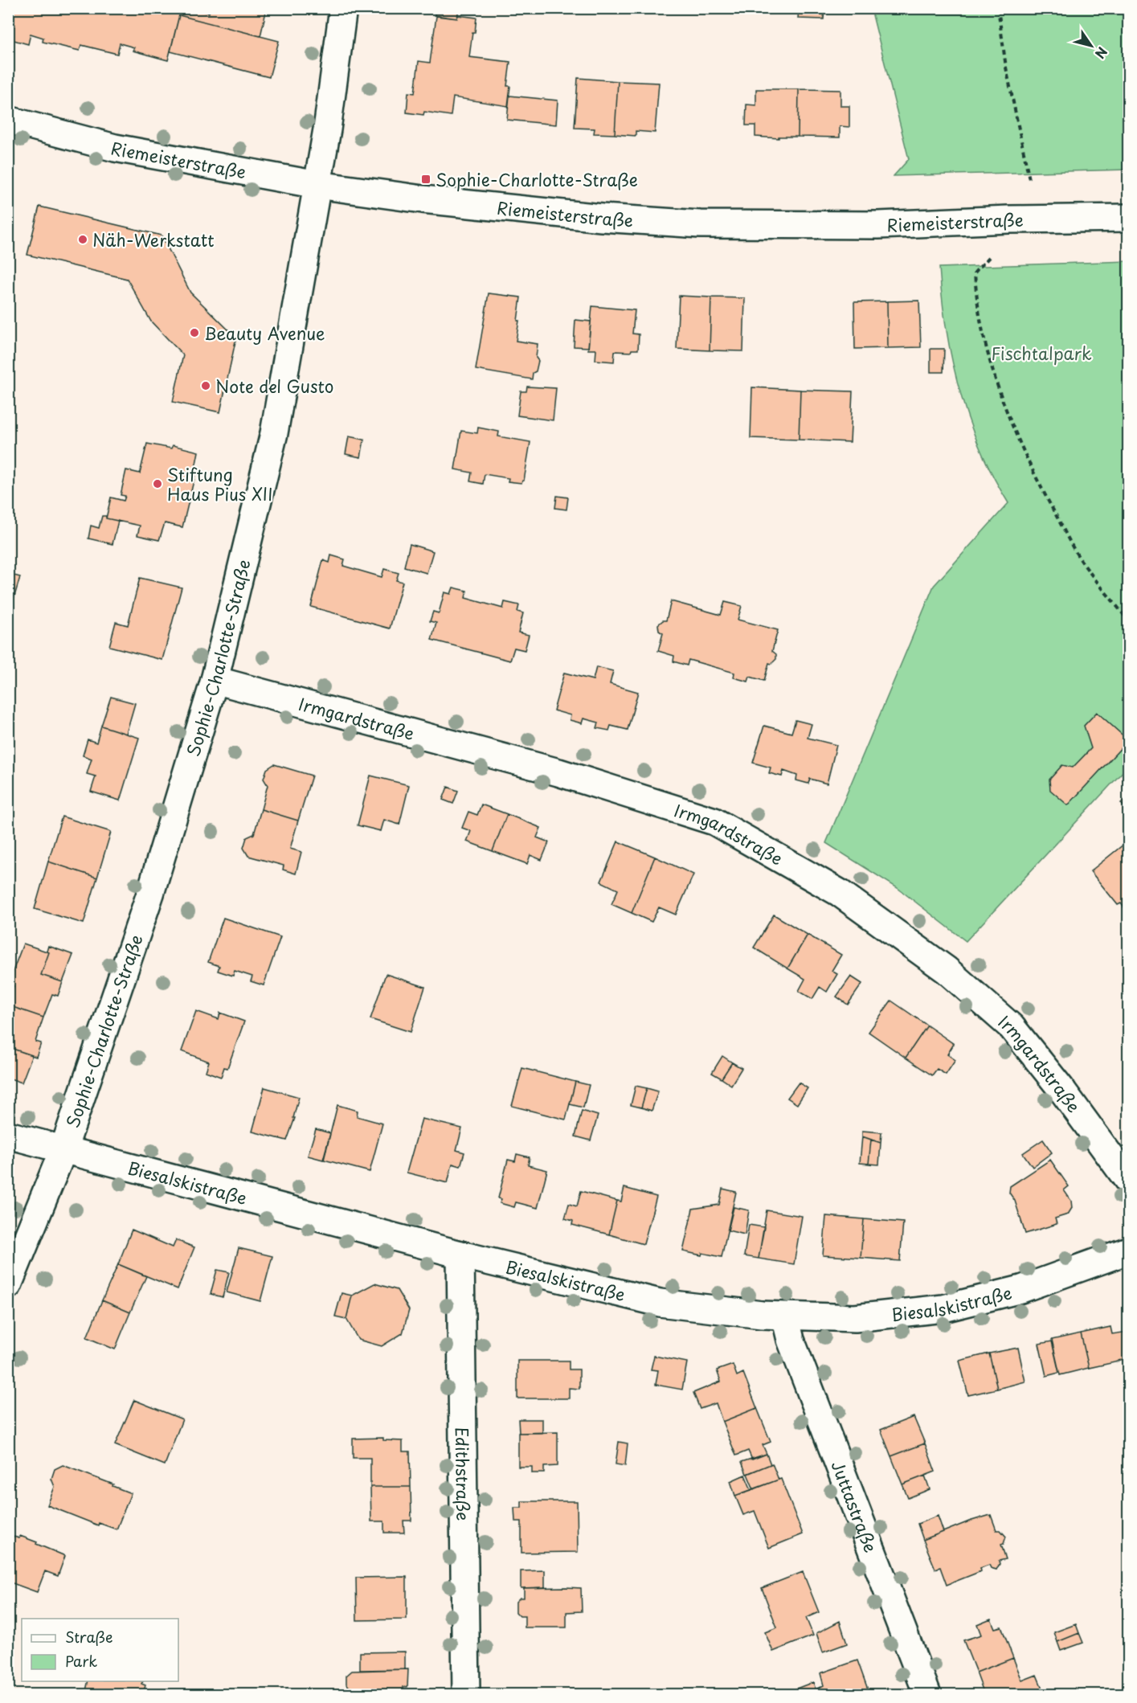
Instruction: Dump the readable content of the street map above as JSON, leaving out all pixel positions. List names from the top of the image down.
{
  "streets": {
    "street": [
      "Riemeisterstraße",
      "Sophie-Charlotte-Straße",
      "Irmgardstraße",
      "Biesalskistraße",
      "Edithstraße",
      "Juttastraße"
    ]
  },
  "crossings": [
    ["Riemeisterstraße", "Sophie-Charlotte-Straße"],
    ["Sophie-Charlotte-Straße", "Irmgardstraße"],
    ["Sophie-Charlotte-Straße", "Biesalskistraße"],
    ["Biesalskistraße", "Edithstraße"],
    ["Biesalskistraße", "Juttastraße"]
  ],
  "parks": ["Fischtalpark"],
  "places": {
    "transit": ["Sophie-Charlotte-Straße"],
    "other": [
      "Näh-Werkstatt",
      "Beauty Avenue",
      "Note del Gusto",
      "Stiftung Haus Pius XII"
    ]
  },
  "legend": ["Straße", "Park"],
  "north": "bottom right"
}
